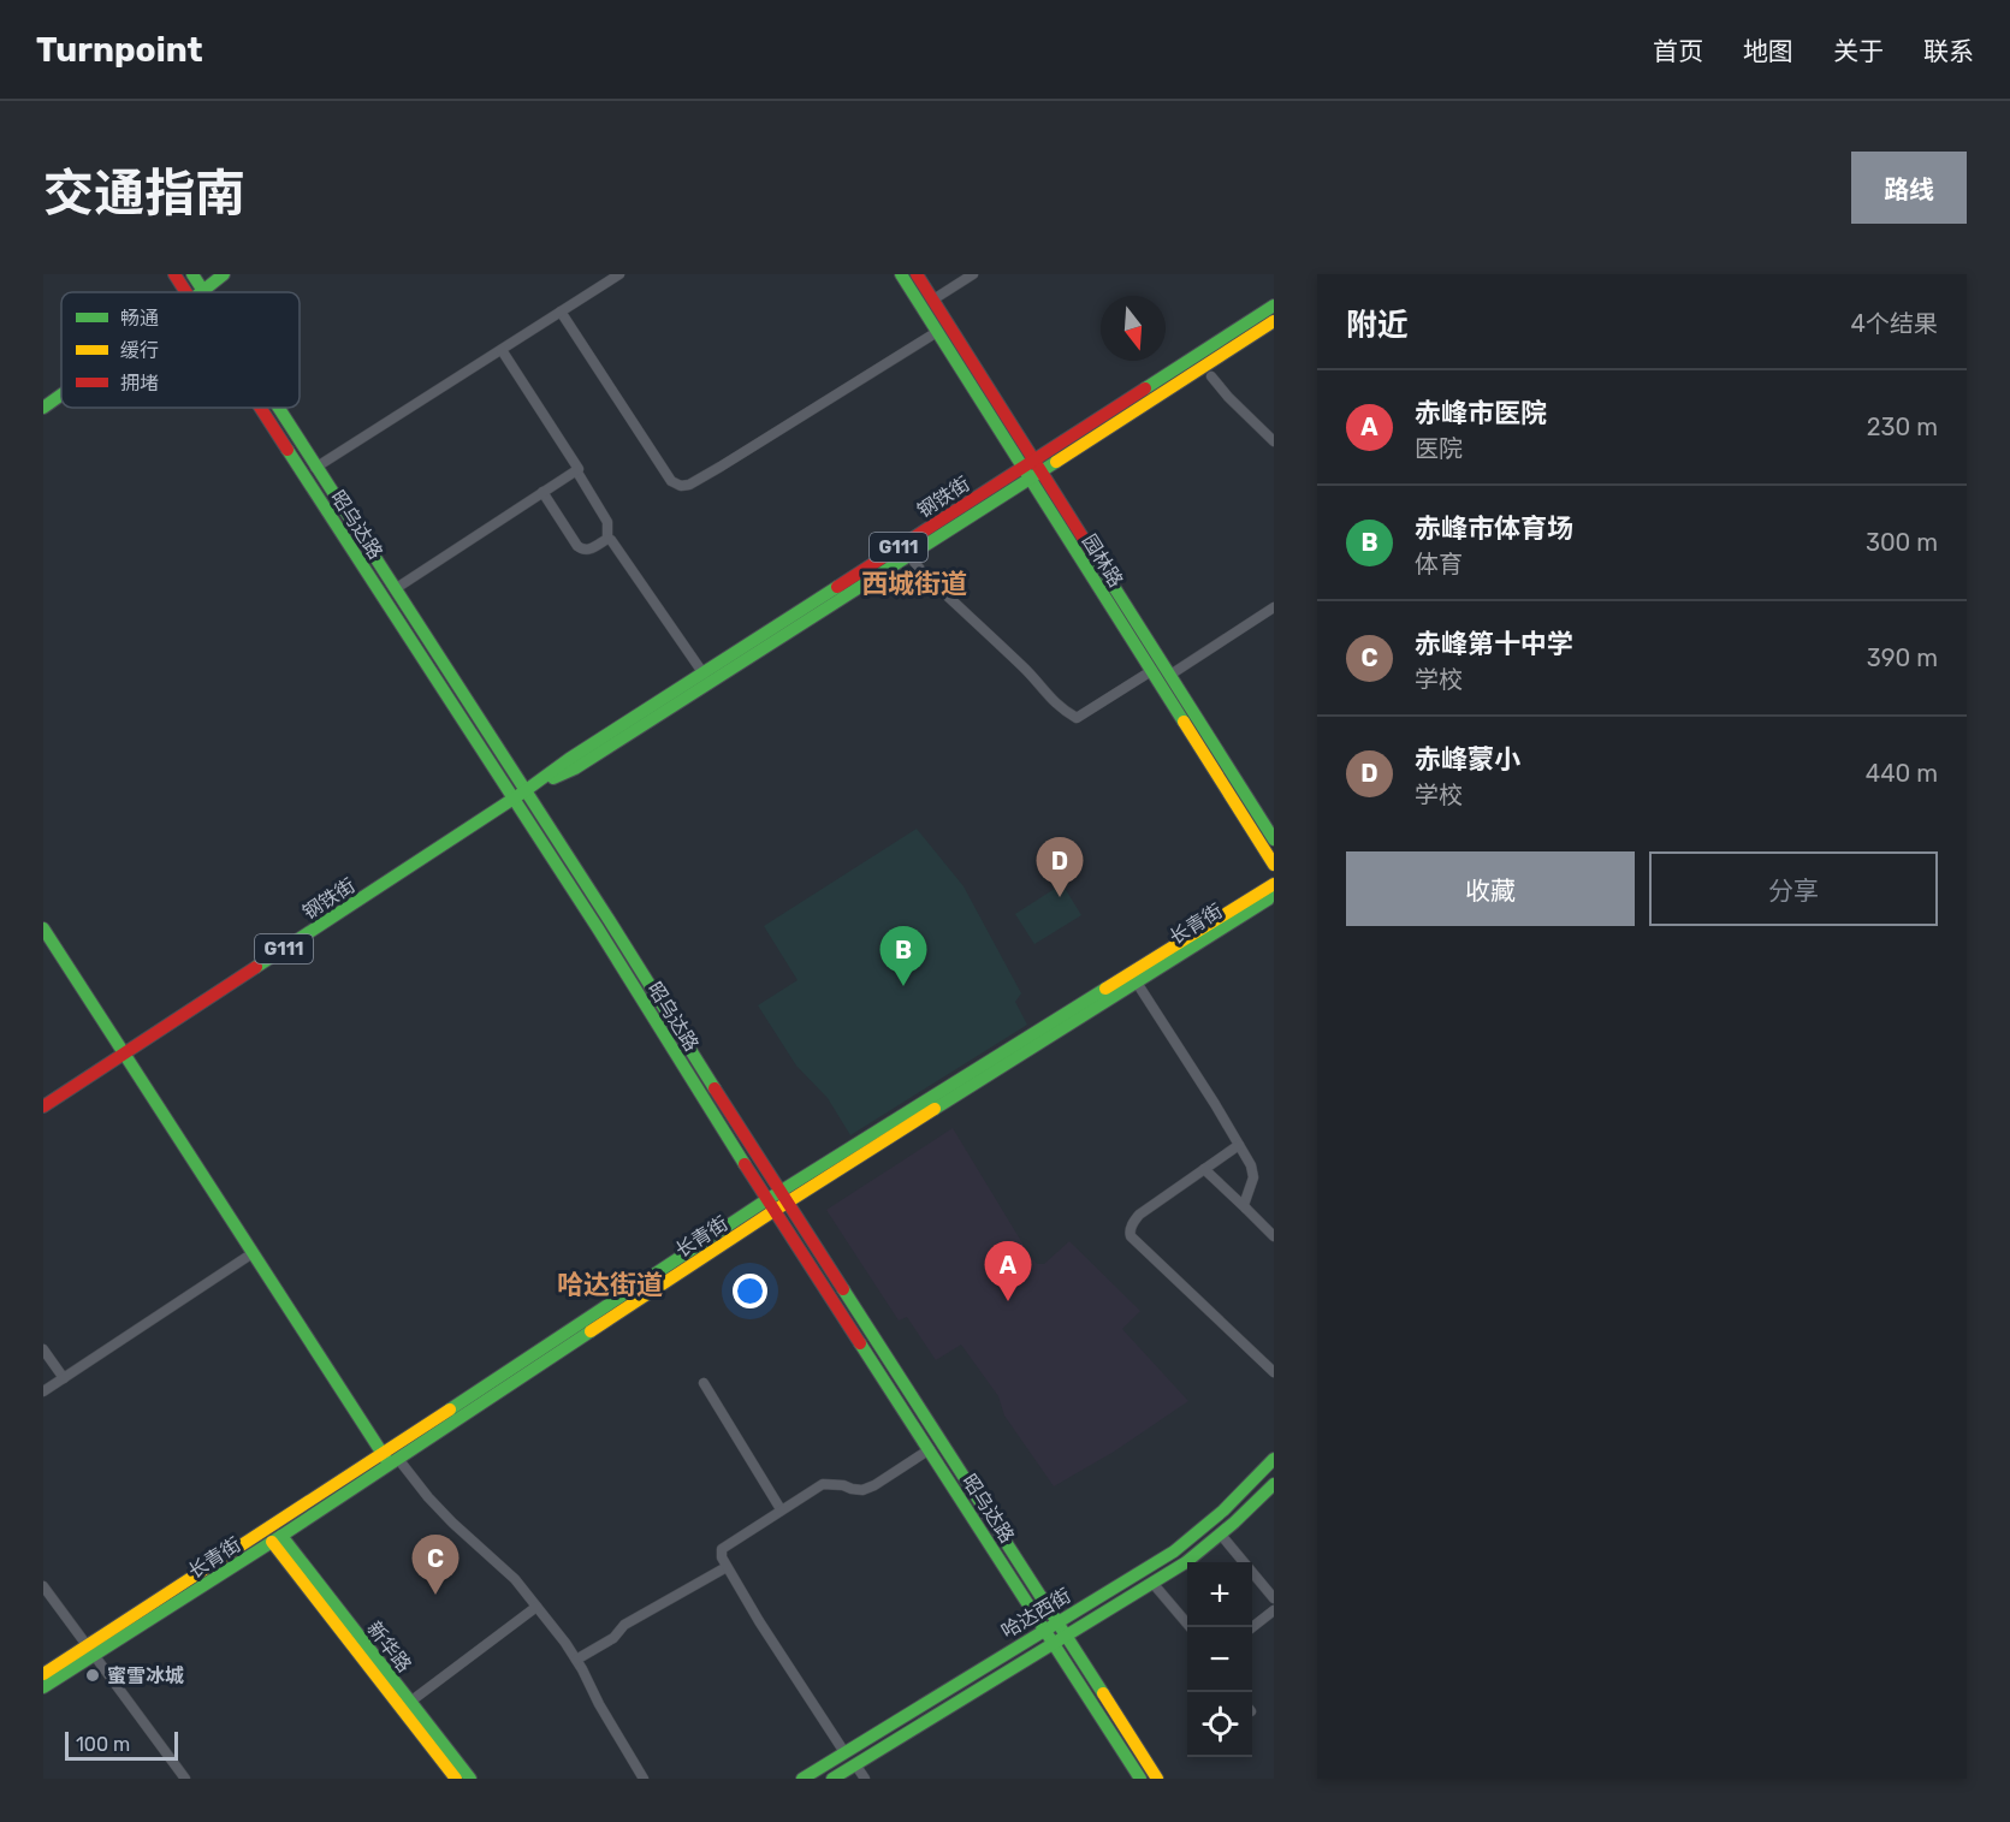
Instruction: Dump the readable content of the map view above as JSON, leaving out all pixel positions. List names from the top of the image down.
{
  "streets": {
    "main road": [
      "钢铁街",
      "昭乌达路",
      "G111",
      "园林路",
      "长青街",
      "哈达西街",
      "新华路"
    ]
  },
  "crossings": [
    ["钢铁街", "昭乌达路"],
    ["钢铁街", "园林路"],
    ["昭乌达路", "长青街"],
    ["昭乌达路", "哈达西街"],
    ["长青街", "新华路"]
  ],
  "districts": ["西城街道", "哈达街道"],
  "places": ["蜜雪冰城"],
  "legend": ["畅通", "缓行", "拥堵"],
  "scale_bar": "100 m",
  "north": "bottom",
  "page": {
    "header": "Turnpoint",
    "nav": [
      "首页",
      "地图",
      "关于",
      "联系"
    ],
    "title": "交通指南",
    "buttons": [
      "路线",
      ["收藏", "分享"]
    ],
    "heading": ["附近", "4个结果"],
    "list": [
      {
        "mark": "A",
        "name": "赤峰市医院",
        "note": "医院",
        "value": "230 m"
      },
      {
        "mark": "B",
        "name": "赤峰市体育场",
        "note": "体育",
        "value": "300 m"
      },
      {
        "mark": "C",
        "name": "赤峰第十中学",
        "note": "学校",
        "value": "390 m"
      },
      {
        "mark": "D",
        "name": "赤峰蒙小",
        "note": "学校",
        "value": "440 m"
      }
    ],
    "pins": [
      "D",
      "B",
      "A",
      "C"
    ],
    "map_buttons": ["+", "−"],
    "scale": "100 m"
  }
}
